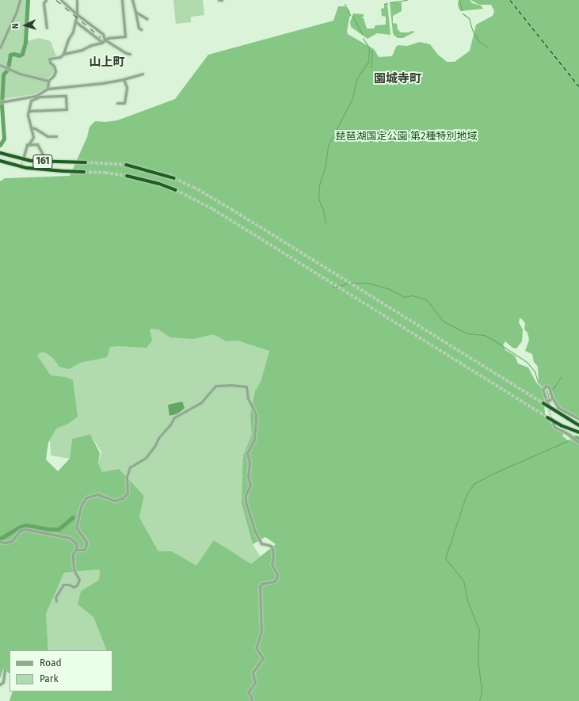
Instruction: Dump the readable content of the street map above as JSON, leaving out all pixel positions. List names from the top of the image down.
{
  "streets": {
    "highway": ["161"]
  },
  "districts": ["山上町", "園城寺町"],
  "parks": ["琵琶湖国定公園 第2種特別地域"],
  "legend": ["Road", "Park"],
  "north": "left"
}
